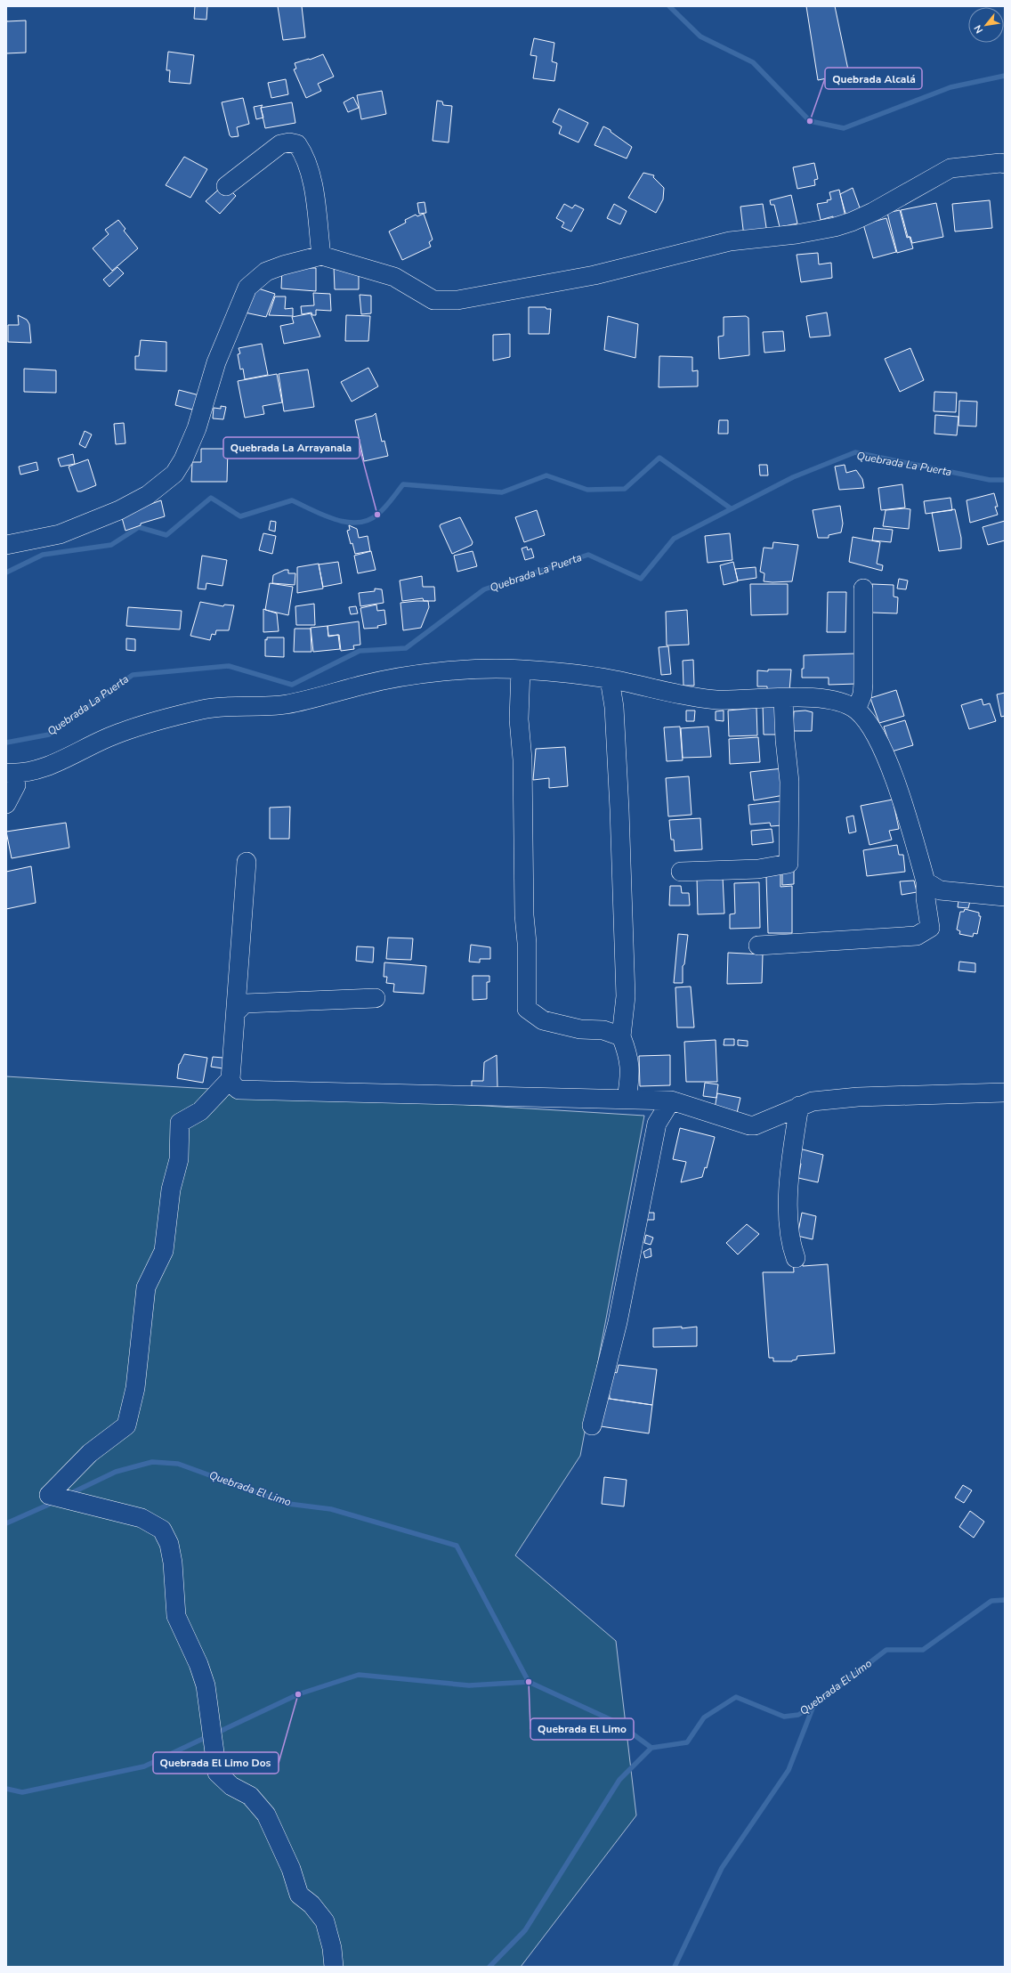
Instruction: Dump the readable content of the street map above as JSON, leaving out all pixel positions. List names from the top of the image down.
{
  "water": ["Quebrada La Puerta", "Quebrada El Limo"],
  "places": [
    "Quebrada Alcalá",
    "Quebrada La Arrayanala",
    "Quebrada El Limo",
    "Quebrada El Limo Dos"
  ],
  "north": "bottom left"
}
